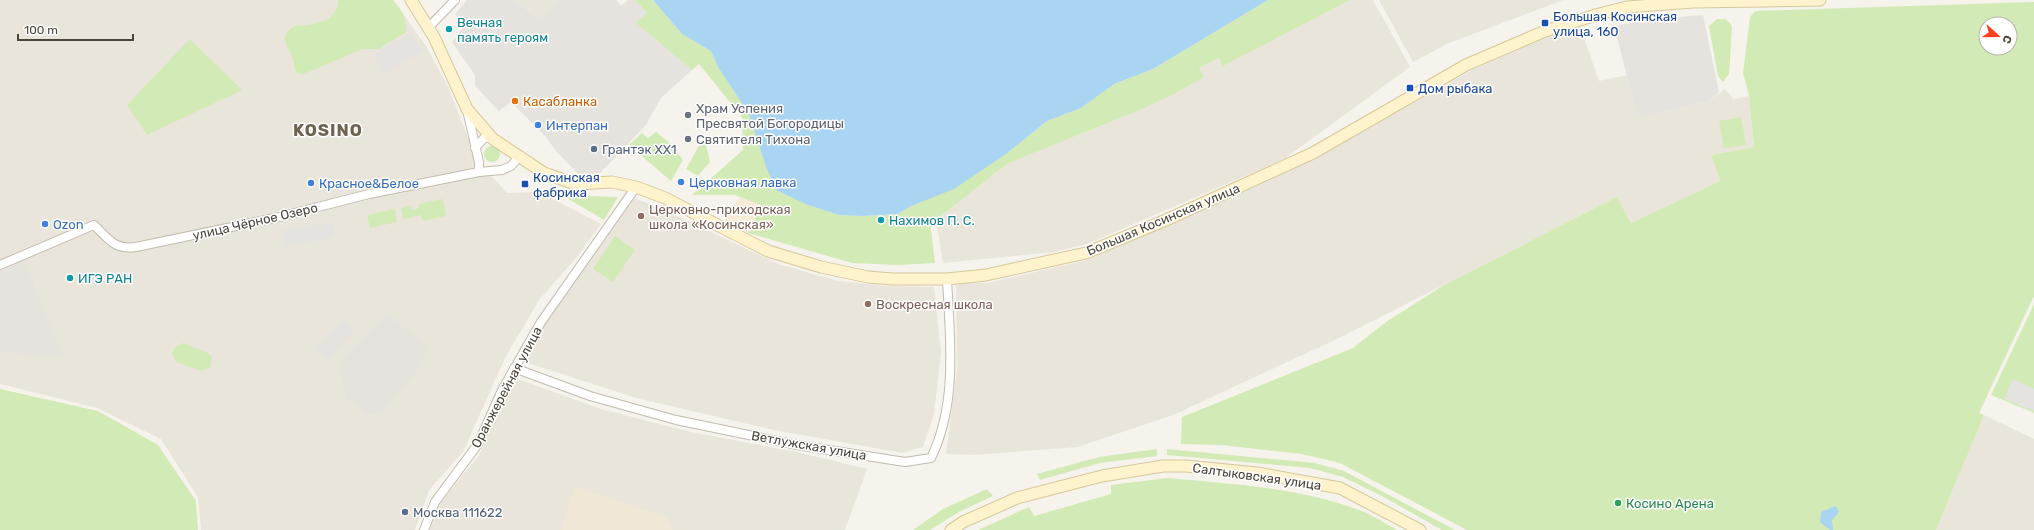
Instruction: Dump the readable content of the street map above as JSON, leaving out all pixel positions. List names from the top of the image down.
{
  "streets": {
    "street": [
      "Большая Косинская улица",
      "улица Чёрное Озеро",
      "Оранжерейная улица",
      "Ветлужская улица",
      "Салтыковская улица"
    ]
  },
  "crossings": [
    ["Большая Косинская улица", "улица Чёрное Озеро"],
    ["Большая Косинская улица", "Оранжерейная улица"],
    ["Большая Косинская улица", "Ветлужская улица"],
    ["Оранжерейная улица", "Ветлужская улица"]
  ],
  "districts": ["KOSINO"],
  "places": {
    "transit": ["Большая Косинская улица, 160", "Дом рыбака", "Косинская фабрика"],
    "other": [
      "Вечная память героям",
      "Касабланка",
      "Храм Успения Пресвятой Богородицы",
      "Интерпан",
      "Святителя Тихона",
      "Грантэк ХХ1",
      "Церковная лавка",
      "Красное&Белое",
      "Церковно-приходская школа «Косинская»",
      "Нахимов П. С.",
      "Ozon",
      "ИГЭ РАН",
      "Воскресная школа",
      "Косино Арена",
      "Москва 111622"
    ]
  },
  "scale_bar": "100 m",
  "north": "right"
}
